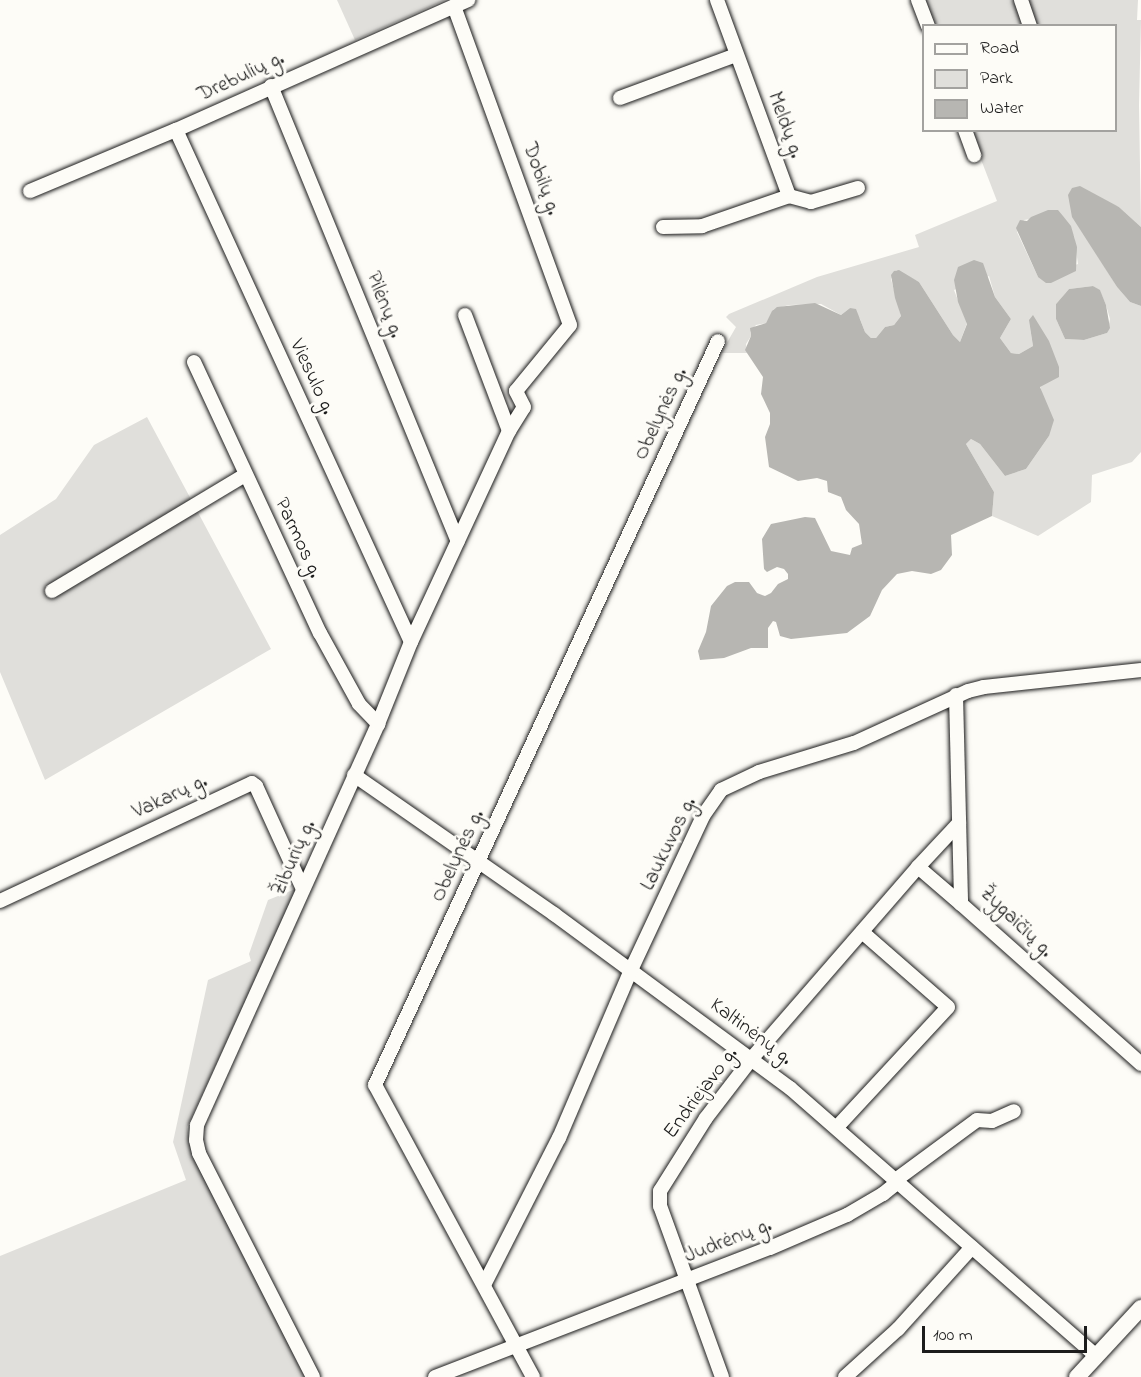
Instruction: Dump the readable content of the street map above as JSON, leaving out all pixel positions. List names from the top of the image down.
{
  "streets": {
    "street": [
      "Drebulių g.",
      "Meldų g.",
      "Dobilų g.",
      "Pilėnų g.",
      "Viesulo g.",
      "Obelynės g.",
      "Parmos g.",
      "Vakarų g.",
      "Laukuvos g.",
      "Žiburių g.",
      "Žygaičių g.",
      "Kaltinėnų g.",
      "Endriejavo g.",
      "Judrėnų g."
    ]
  },
  "crossings": [
    ["Drebulių g.", "Dobilų g."],
    ["Drebulių g.", "Pilėnų g."],
    ["Drebulių g.", "Viesulo g."],
    ["Dobilų g.", "Žiburių g."],
    ["Pilėnų g.", "Žiburių g."],
    ["Viesulo g.", "Žiburių g."],
    ["Obelynės g.", "Laukuvos g."],
    ["Obelynės g.", "Kaltinėnų g."],
    ["Obelynės g.", "Judrėnų g."],
    ["Parmos g.", "Žiburių g."],
    ["Vakarų g.", "Žiburių g."],
    ["Laukuvos g.", "Žygaičių g."],
    ["Laukuvos g.", "Kaltinėnų g."],
    ["Žiburių g.", "Kaltinėnų g."],
    ["Žygaičių g.", "Endriejavo g."],
    ["Kaltinėnų g.", "Endriejavo g."],
    ["Kaltinėnų g.", "Judrėnų g."],
    ["Endriejavo g.", "Judrėnų g."]
  ],
  "legend": ["Road", "Park", "Water"],
  "scale_bar": "100 m"
}
